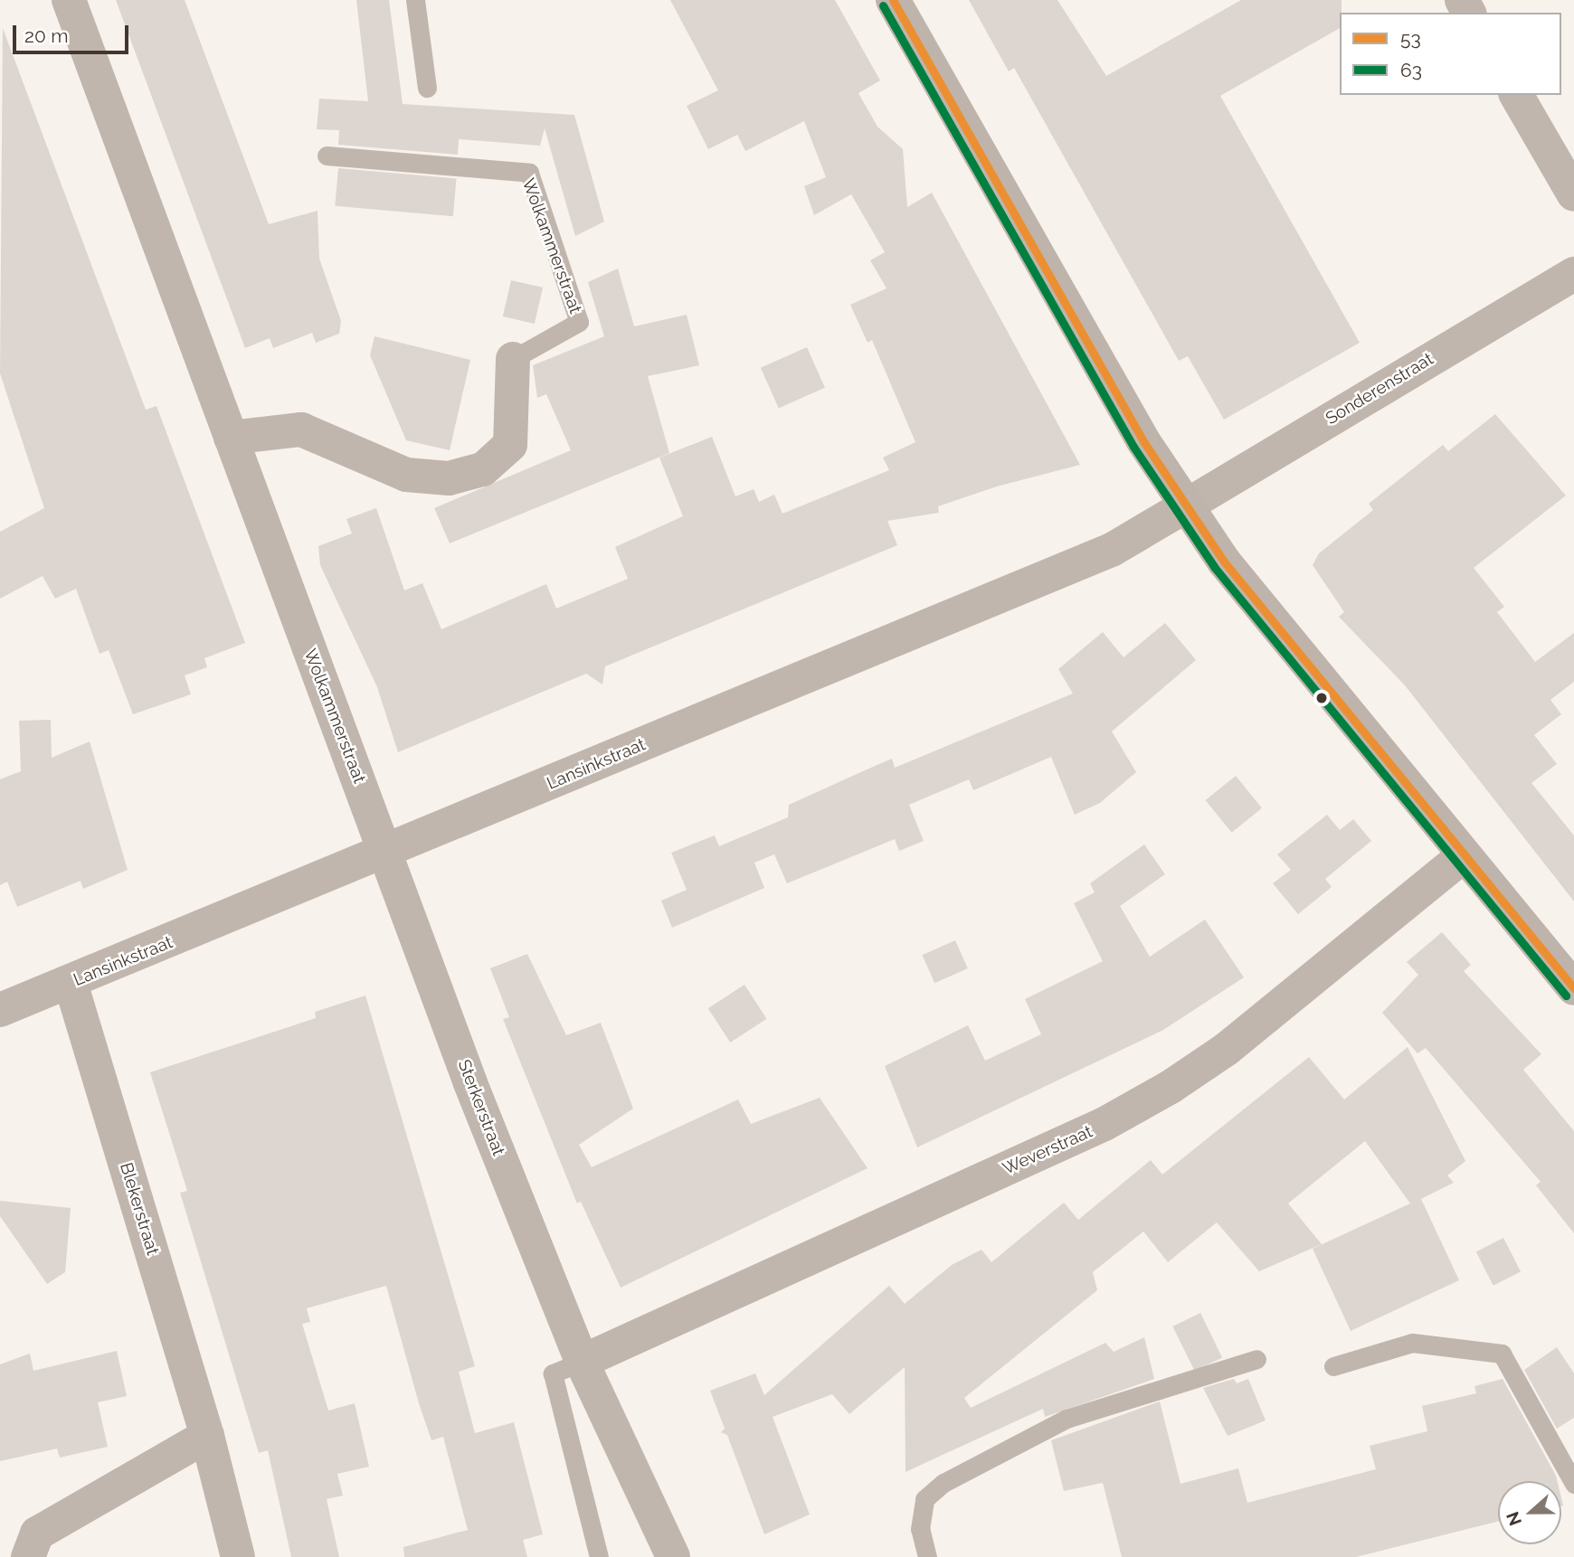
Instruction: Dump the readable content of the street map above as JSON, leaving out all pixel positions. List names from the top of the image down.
{
  "streets": {
    "street": [
      "Wolkammerstraat",
      "Sonderenstraat",
      "Lansinkstraat",
      "Sterkerstraat",
      "Weverstraat",
      "Blekerstraat"
    ]
  },
  "crossings": [
    ["Wolkammerstraat", "Lansinkstraat"],
    ["Wolkammerstraat", "Sterkerstraat"],
    ["Sonderenstraat", "Lansinkstraat"],
    ["Lansinkstraat", "Sterkerstraat"],
    ["Lansinkstraat", "Blekerstraat"],
    ["Sterkerstraat", "Weverstraat"]
  ],
  "lines": ["transit line 53", "transit line 63"],
  "legend": ["53", "63"],
  "scale_bar": "20 m",
  "north": "left"
}
